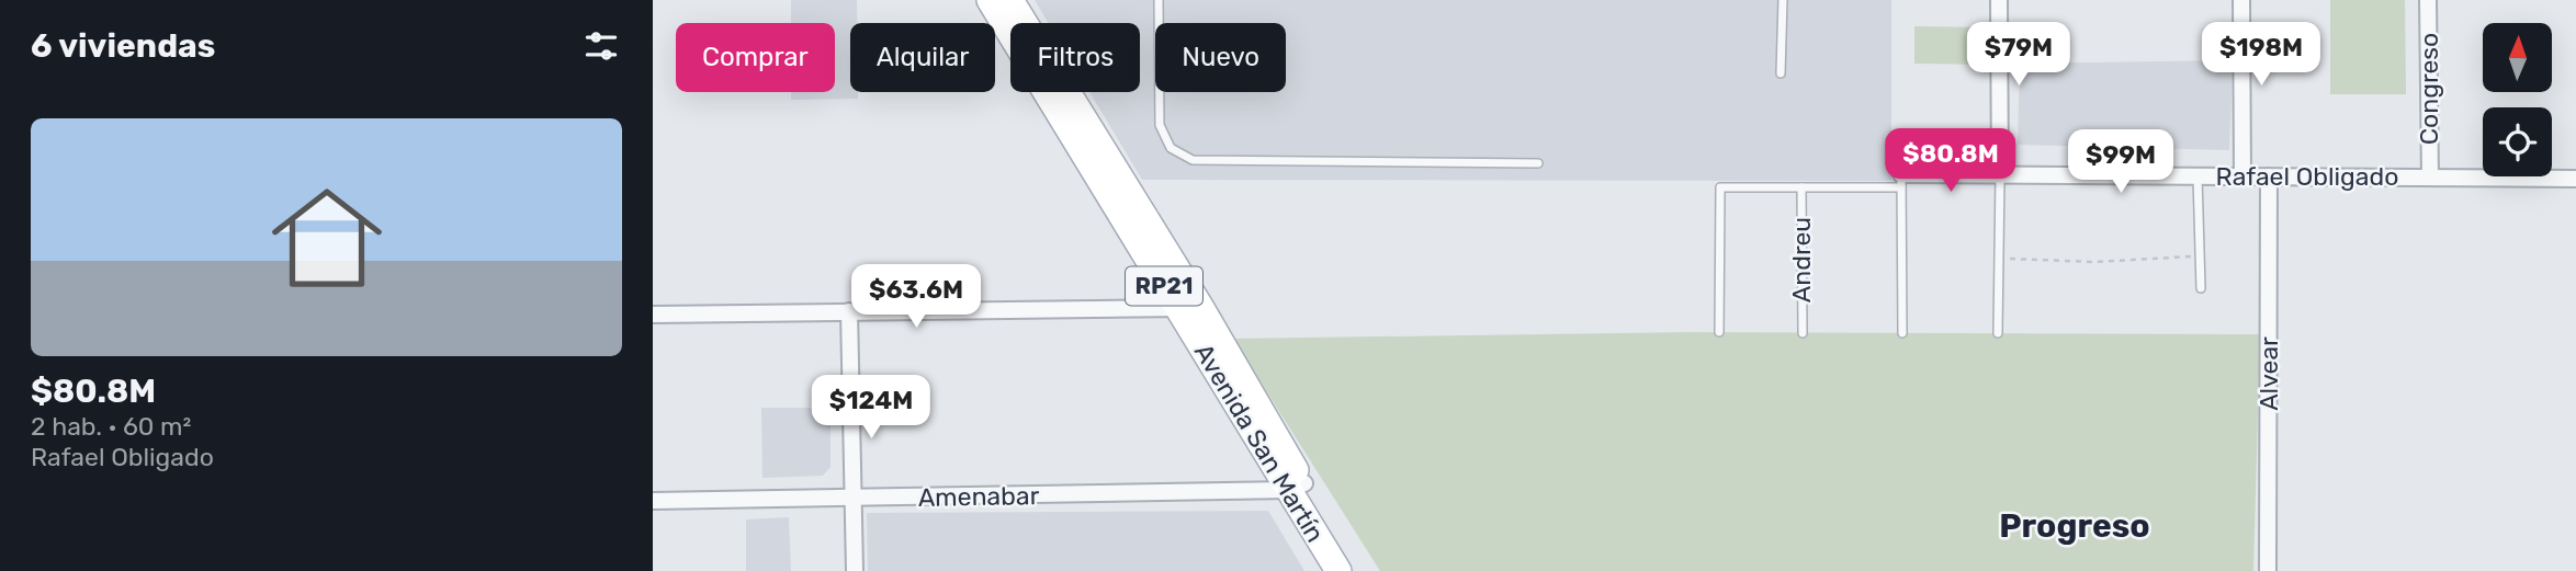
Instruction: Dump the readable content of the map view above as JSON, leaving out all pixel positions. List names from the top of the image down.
{
  "streets": {
    "main road": ["RP21", "Avenida San Martín"],
    "street": [
      "Congreso",
      "Rafael Obligado",
      "Alvear",
      "Amenabar"
    ],
    "lane": ["Andreu"]
  },
  "crossings": [
    ["Congreso", "Rafael Obligado"],
    ["Rafael Obligado", "Andreu"],
    ["Rafael Obligado", "Alvear"],
    ["Avenida San Martín", "Amenabar"]
  ],
  "districts": ["Progreso"],
  "north": "top",
  "page": {
    "heading": "6 viviendas",
    "price": [
      "$79M",
      "$198M",
      "$80.8M",
      "$99M",
      "$63.6M",
      "$124M"
    ],
    "chip": [
      "Comprar",
      "Alquilar",
      "Filtros",
      "Nuevo"
    ],
    "list": [
      {
        "name": "$80.8M",
        "note": "2 hab. · 60 m² · Rafael Obligado"
      }
    ]
  }
}
